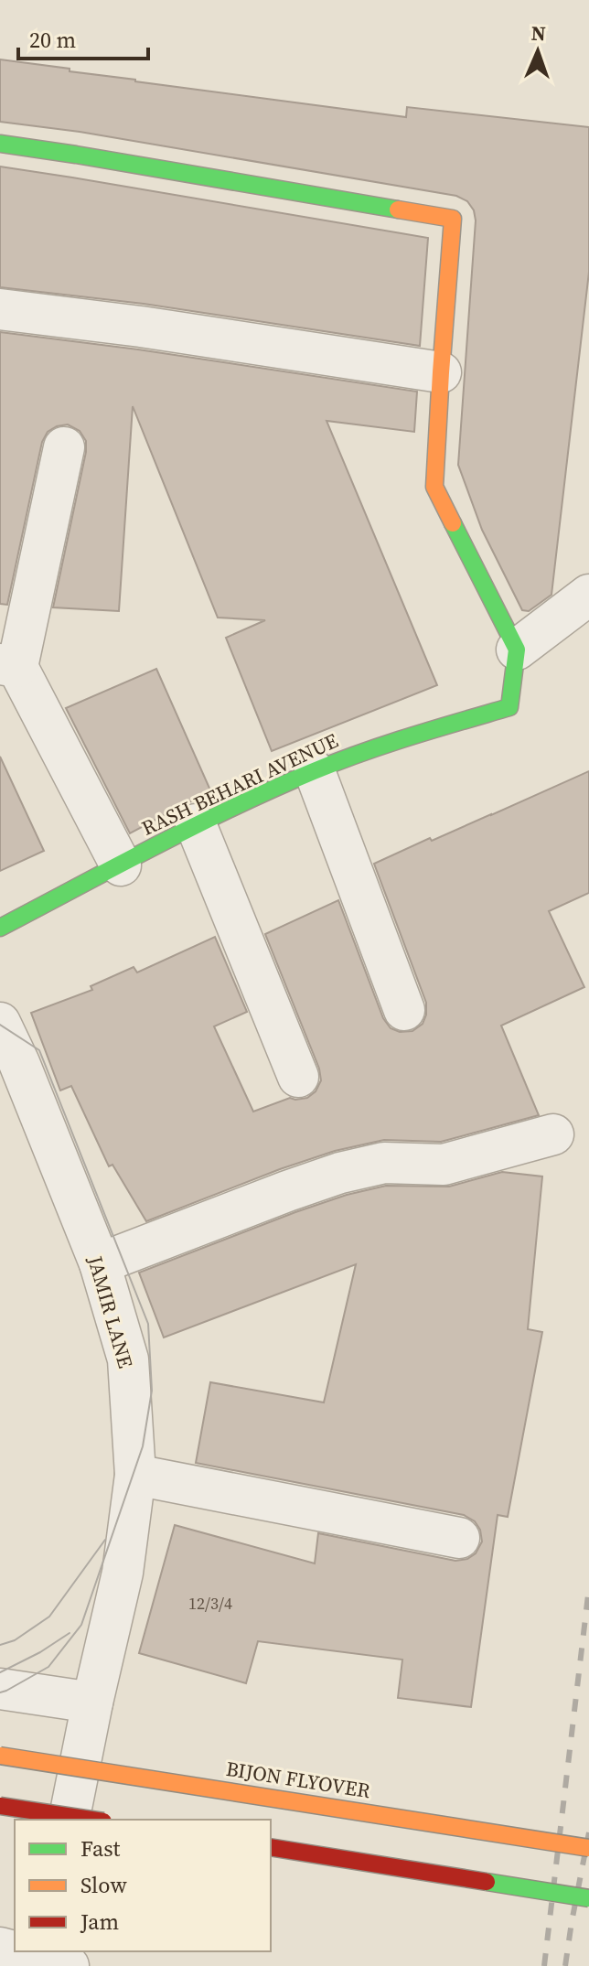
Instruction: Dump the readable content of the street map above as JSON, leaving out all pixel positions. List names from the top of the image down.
{
  "streets": {
    "street": ["RASH BEHARI AVENUE", "JAMIR LANE", "BIJON FLYOVER"]
  },
  "house_numbers": ["12/3/4"],
  "legend": ["Fast", "Slow", "Jam"],
  "scale_bar": "20 m",
  "north": "top"
}
